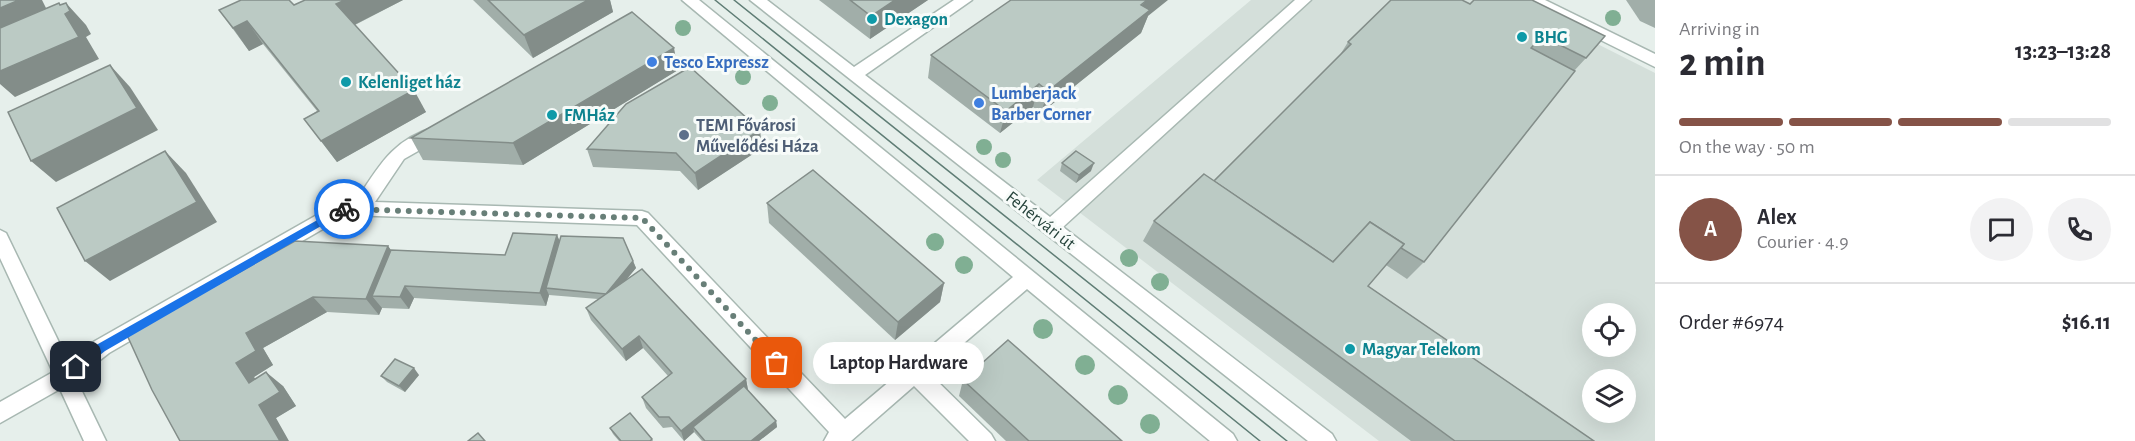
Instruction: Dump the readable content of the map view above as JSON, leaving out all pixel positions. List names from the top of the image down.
{
  "streets": {
    "street": ["Fehérvári út"]
  },
  "places": [
    "Dexagon",
    "BHG",
    "Tesco Expressz",
    "Kelenliget ház",
    "Lumberjack Barber Corner",
    "FMHáz",
    "TEMI Fővárosi Művelődési Háza",
    "Magyar Telekom",
    "Laptop Hardware"
  ],
  "page": {
    "heading": ["2 min", "Arriving in", "13:23–13:28"],
    "panel": [
      "Alex",
      "Courier · 4.9",
      "Order #6974",
      "$16.11"
    ],
    "bar": "On the way · 50 m",
    "round": "A",
    "bubble": "Laptop Hardware"
  }
}
